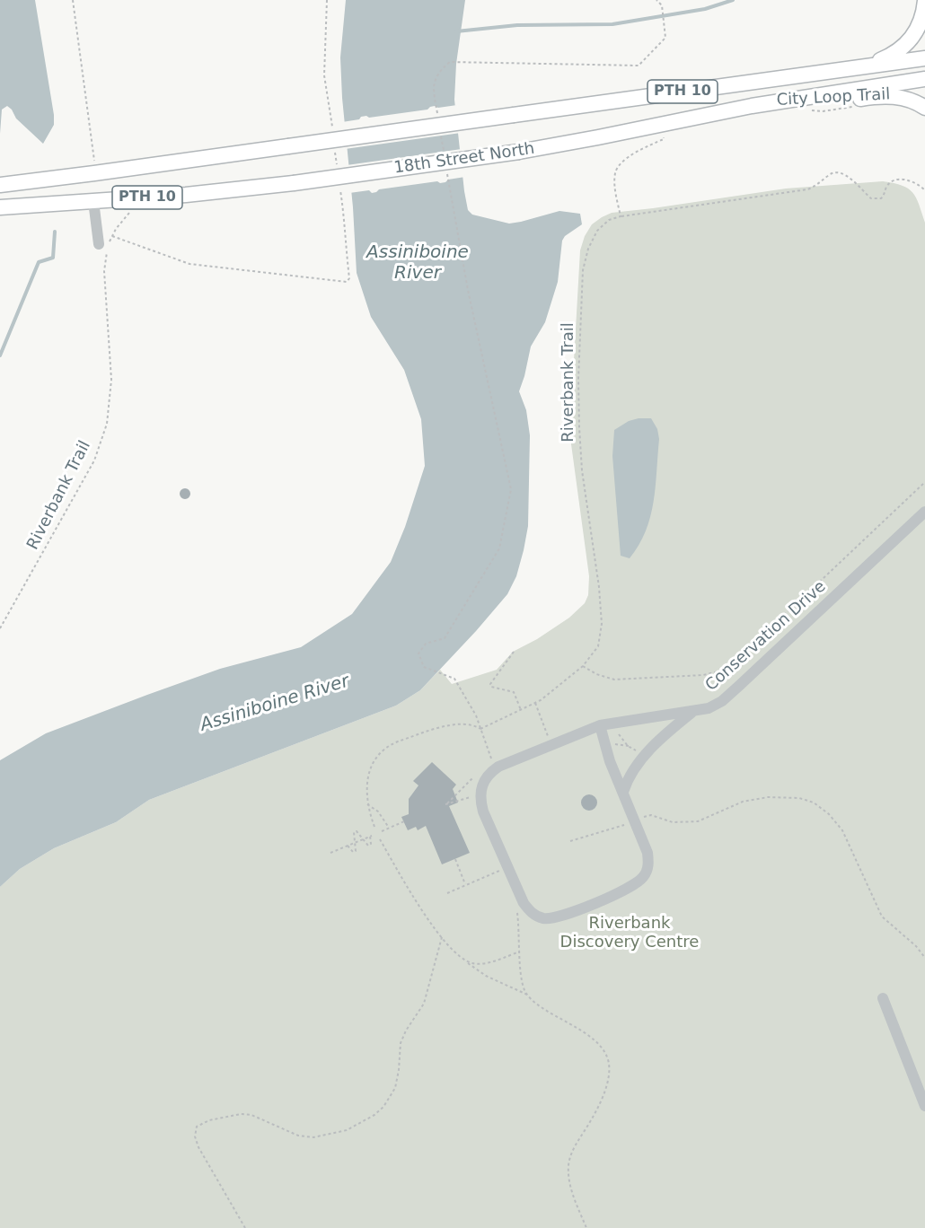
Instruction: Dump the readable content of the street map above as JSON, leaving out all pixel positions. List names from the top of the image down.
{
  "streets": {
    "main road": ["PTH 10", "18th Street North"],
    "street": ["Conservation Drive"],
    "path": ["City Loop Trail", "Riverbank Trail"]
  },
  "water": ["Assiniboine River"],
  "parks": ["Riverbank Discovery Centre"]
}
